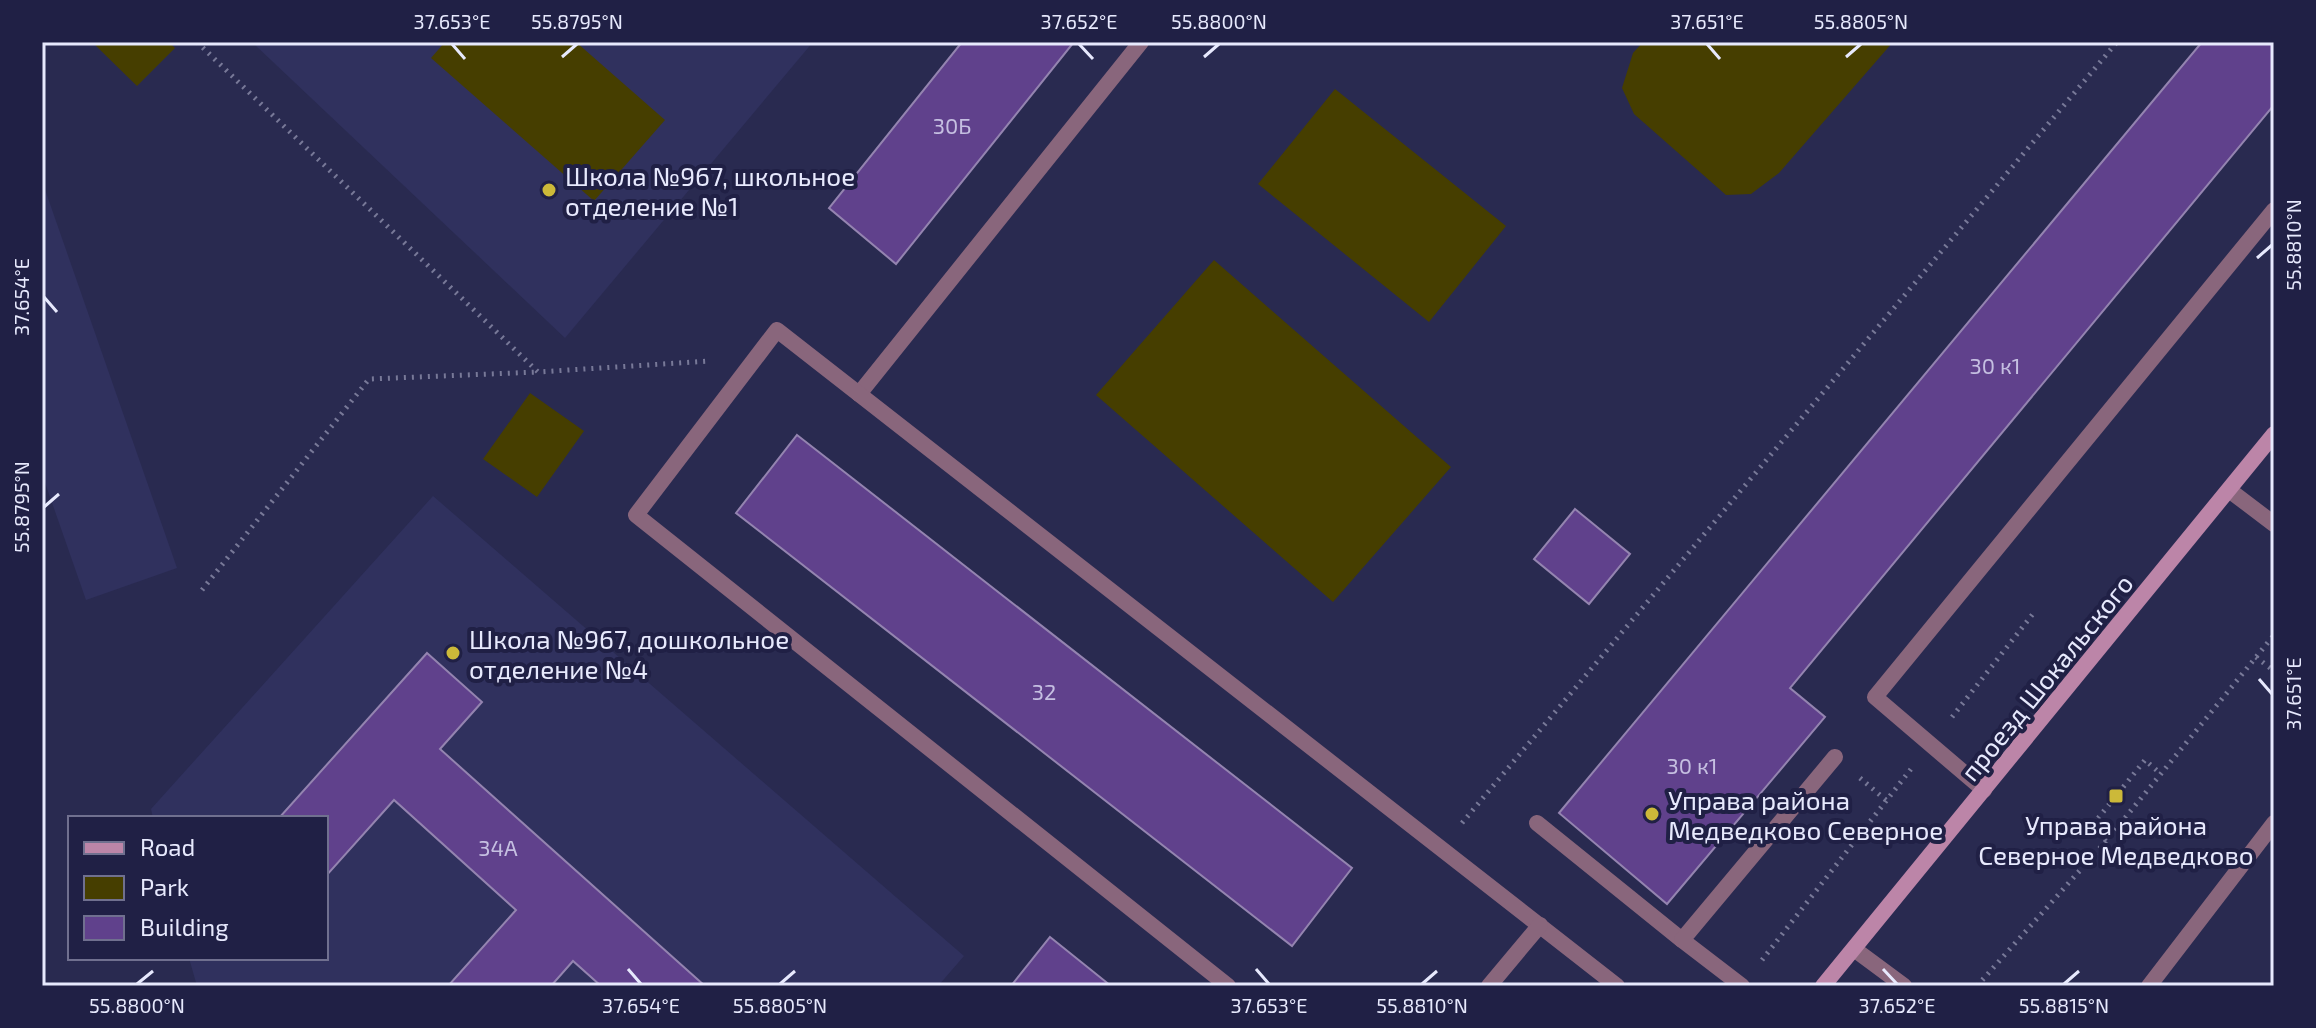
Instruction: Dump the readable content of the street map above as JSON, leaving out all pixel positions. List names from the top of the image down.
{
  "streets": {
    "street": ["проезд Шокальского"]
  },
  "places": {
    "other": ["Школа №967, школьное отделение №1", "Школа №967, дошкольное отделение №4", "Управа района Медведково Северное"],
    "transit": ["Управа района Северное Медведково"]
  },
  "house_numbers": [
    "30Б",
    "30 к1",
    "32",
    "30 к1",
    "34А"
  ],
  "legend": ["Road", "Park", "Building"],
  "coordinates": [
    "37.653°E",
    "55.8795°N",
    "37.652°E",
    "55.8800°N",
    "37.651°E",
    "55.8805°N",
    "55.8810°N",
    "37.654°E",
    "55.8815°N"
  ]
}
